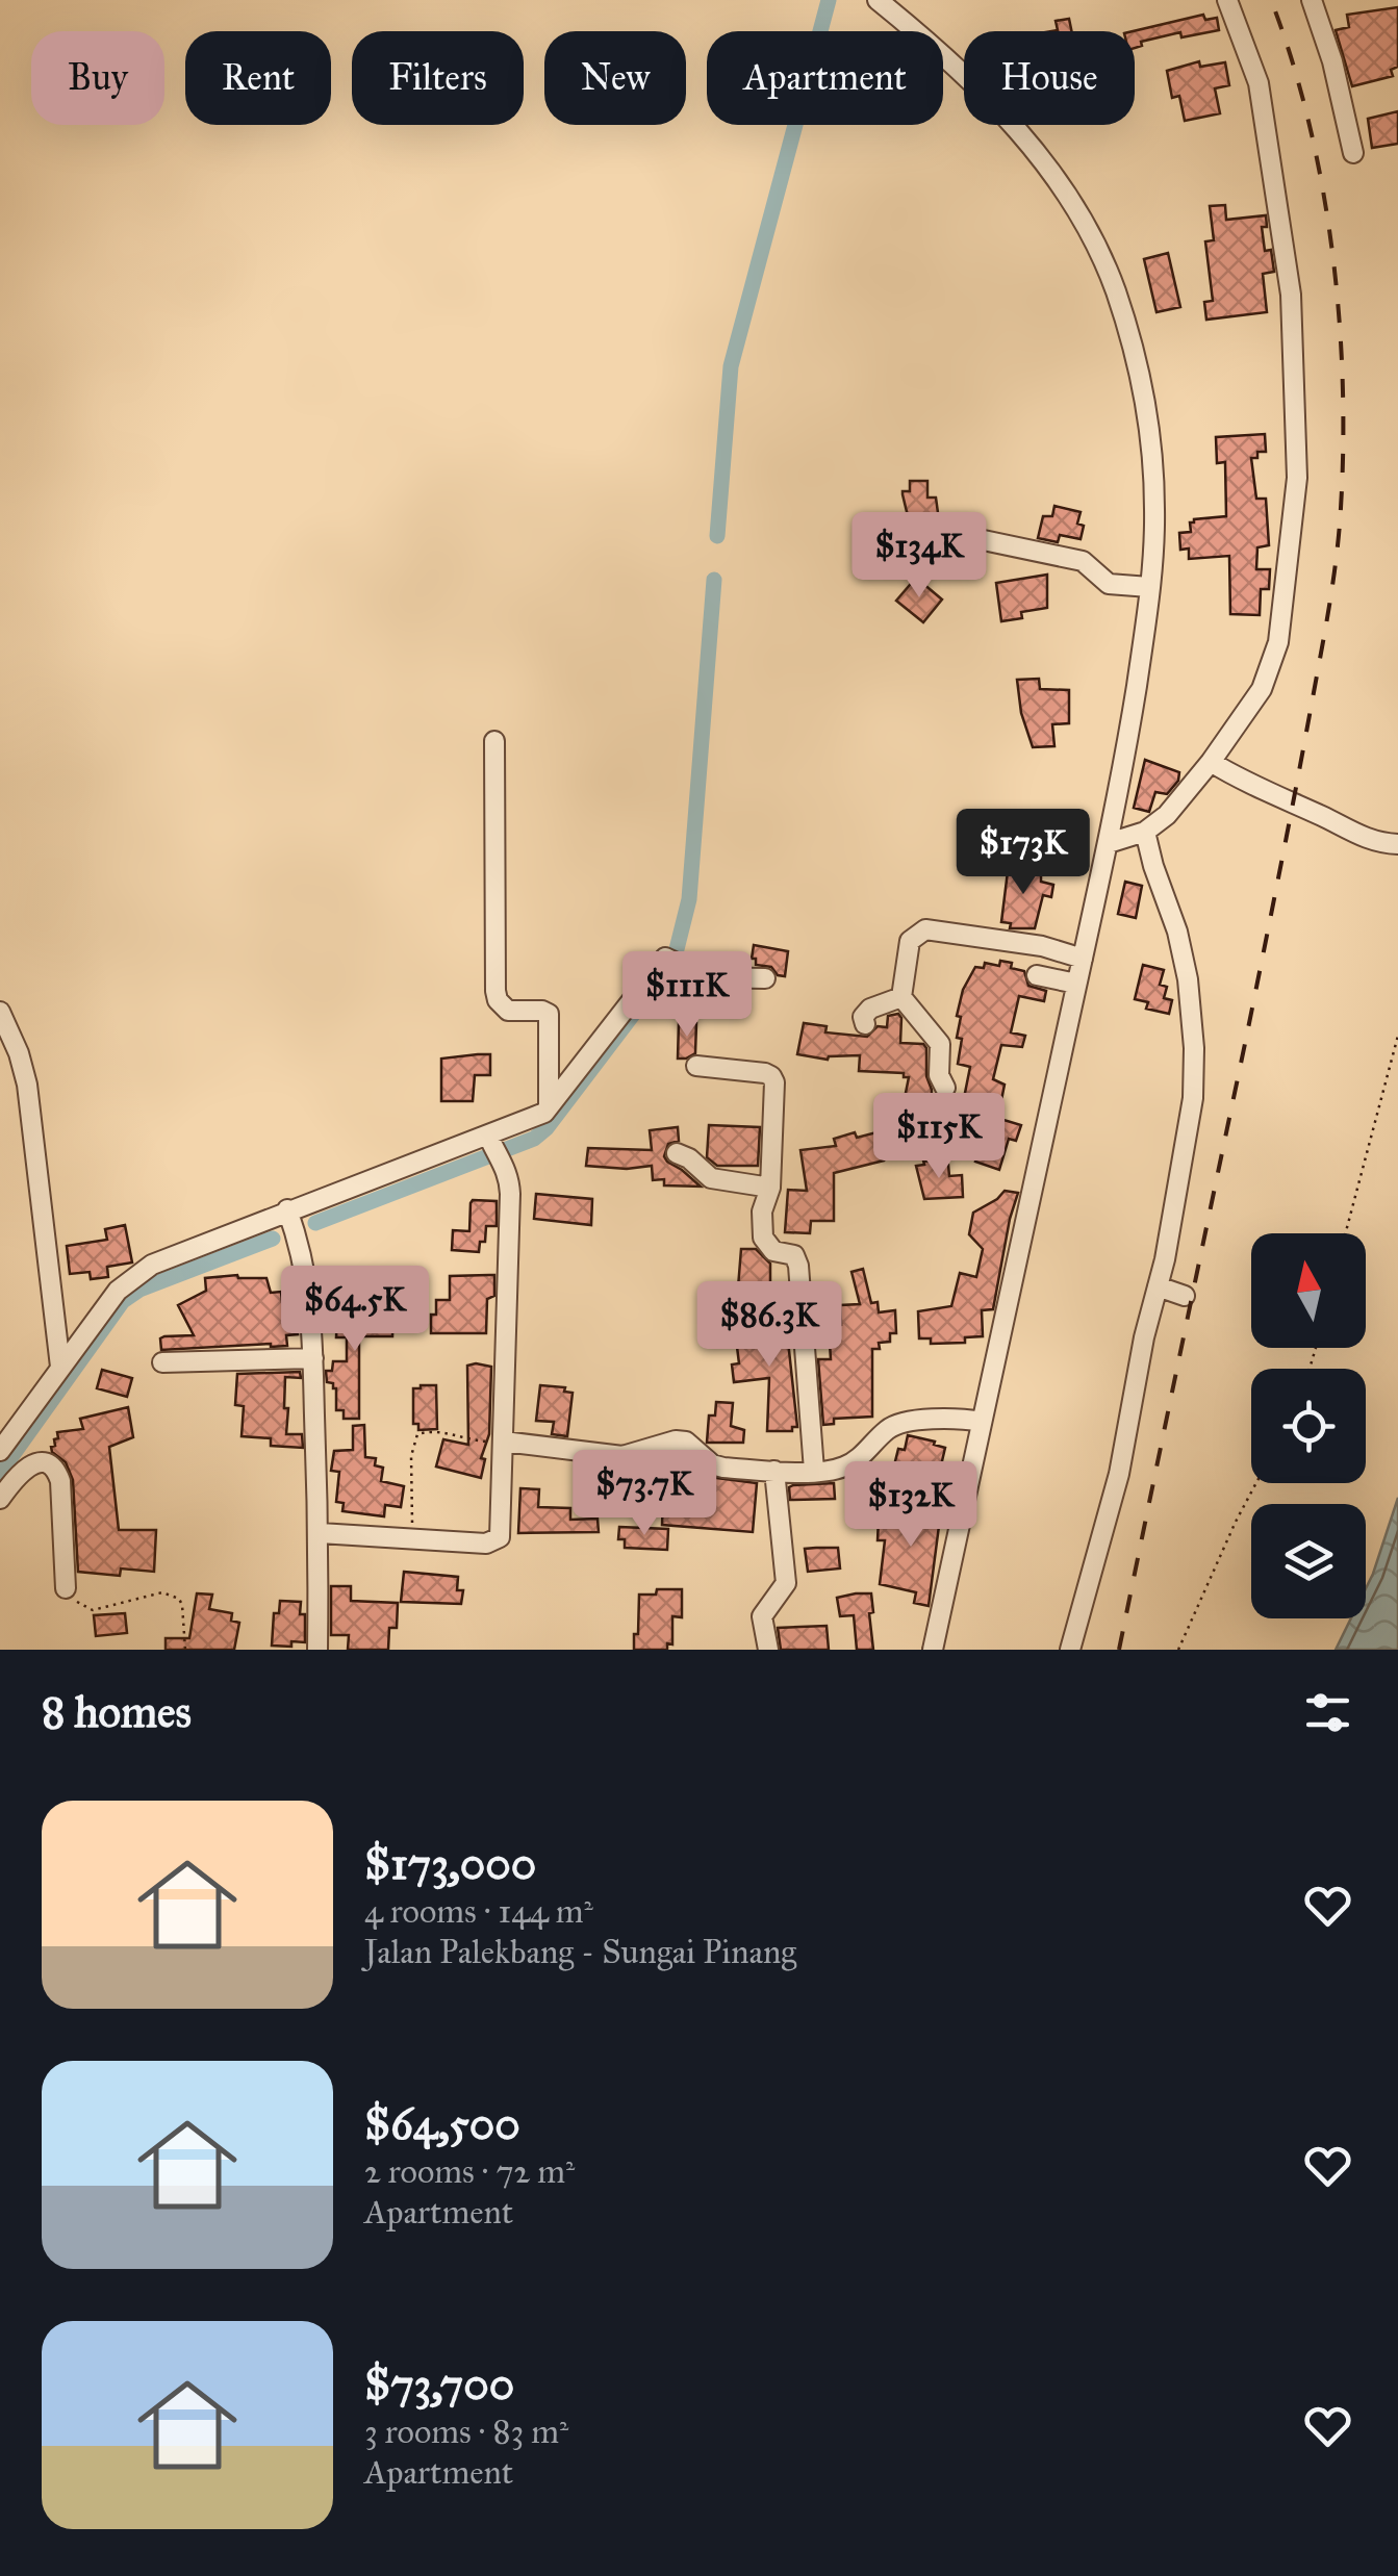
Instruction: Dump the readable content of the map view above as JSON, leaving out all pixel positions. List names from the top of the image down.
{
  "north": "top",
  "page": {
    "chip": [
      "Buy",
      "Rent",
      "Filters",
      "New",
      "Apartment",
      "House"
    ],
    "price": [
      "$134K",
      "$173K",
      "$111K",
      "$115K",
      "$64.5K",
      "$86.3K",
      "$73.7K",
      "$132K"
    ],
    "heading": "8 homes",
    "list": [
      {
        "name": "$173,000",
        "note": "4 rooms · 144 m² · Jalan Palekbang - Sungai Pinang"
      },
      {
        "name": "$64,500",
        "note": "2 rooms · 72 m² · Apartment"
      },
      {
        "name": "$73,700",
        "note": "3 rooms · 83 m² · Apartment"
      }
    ]
  }
}
